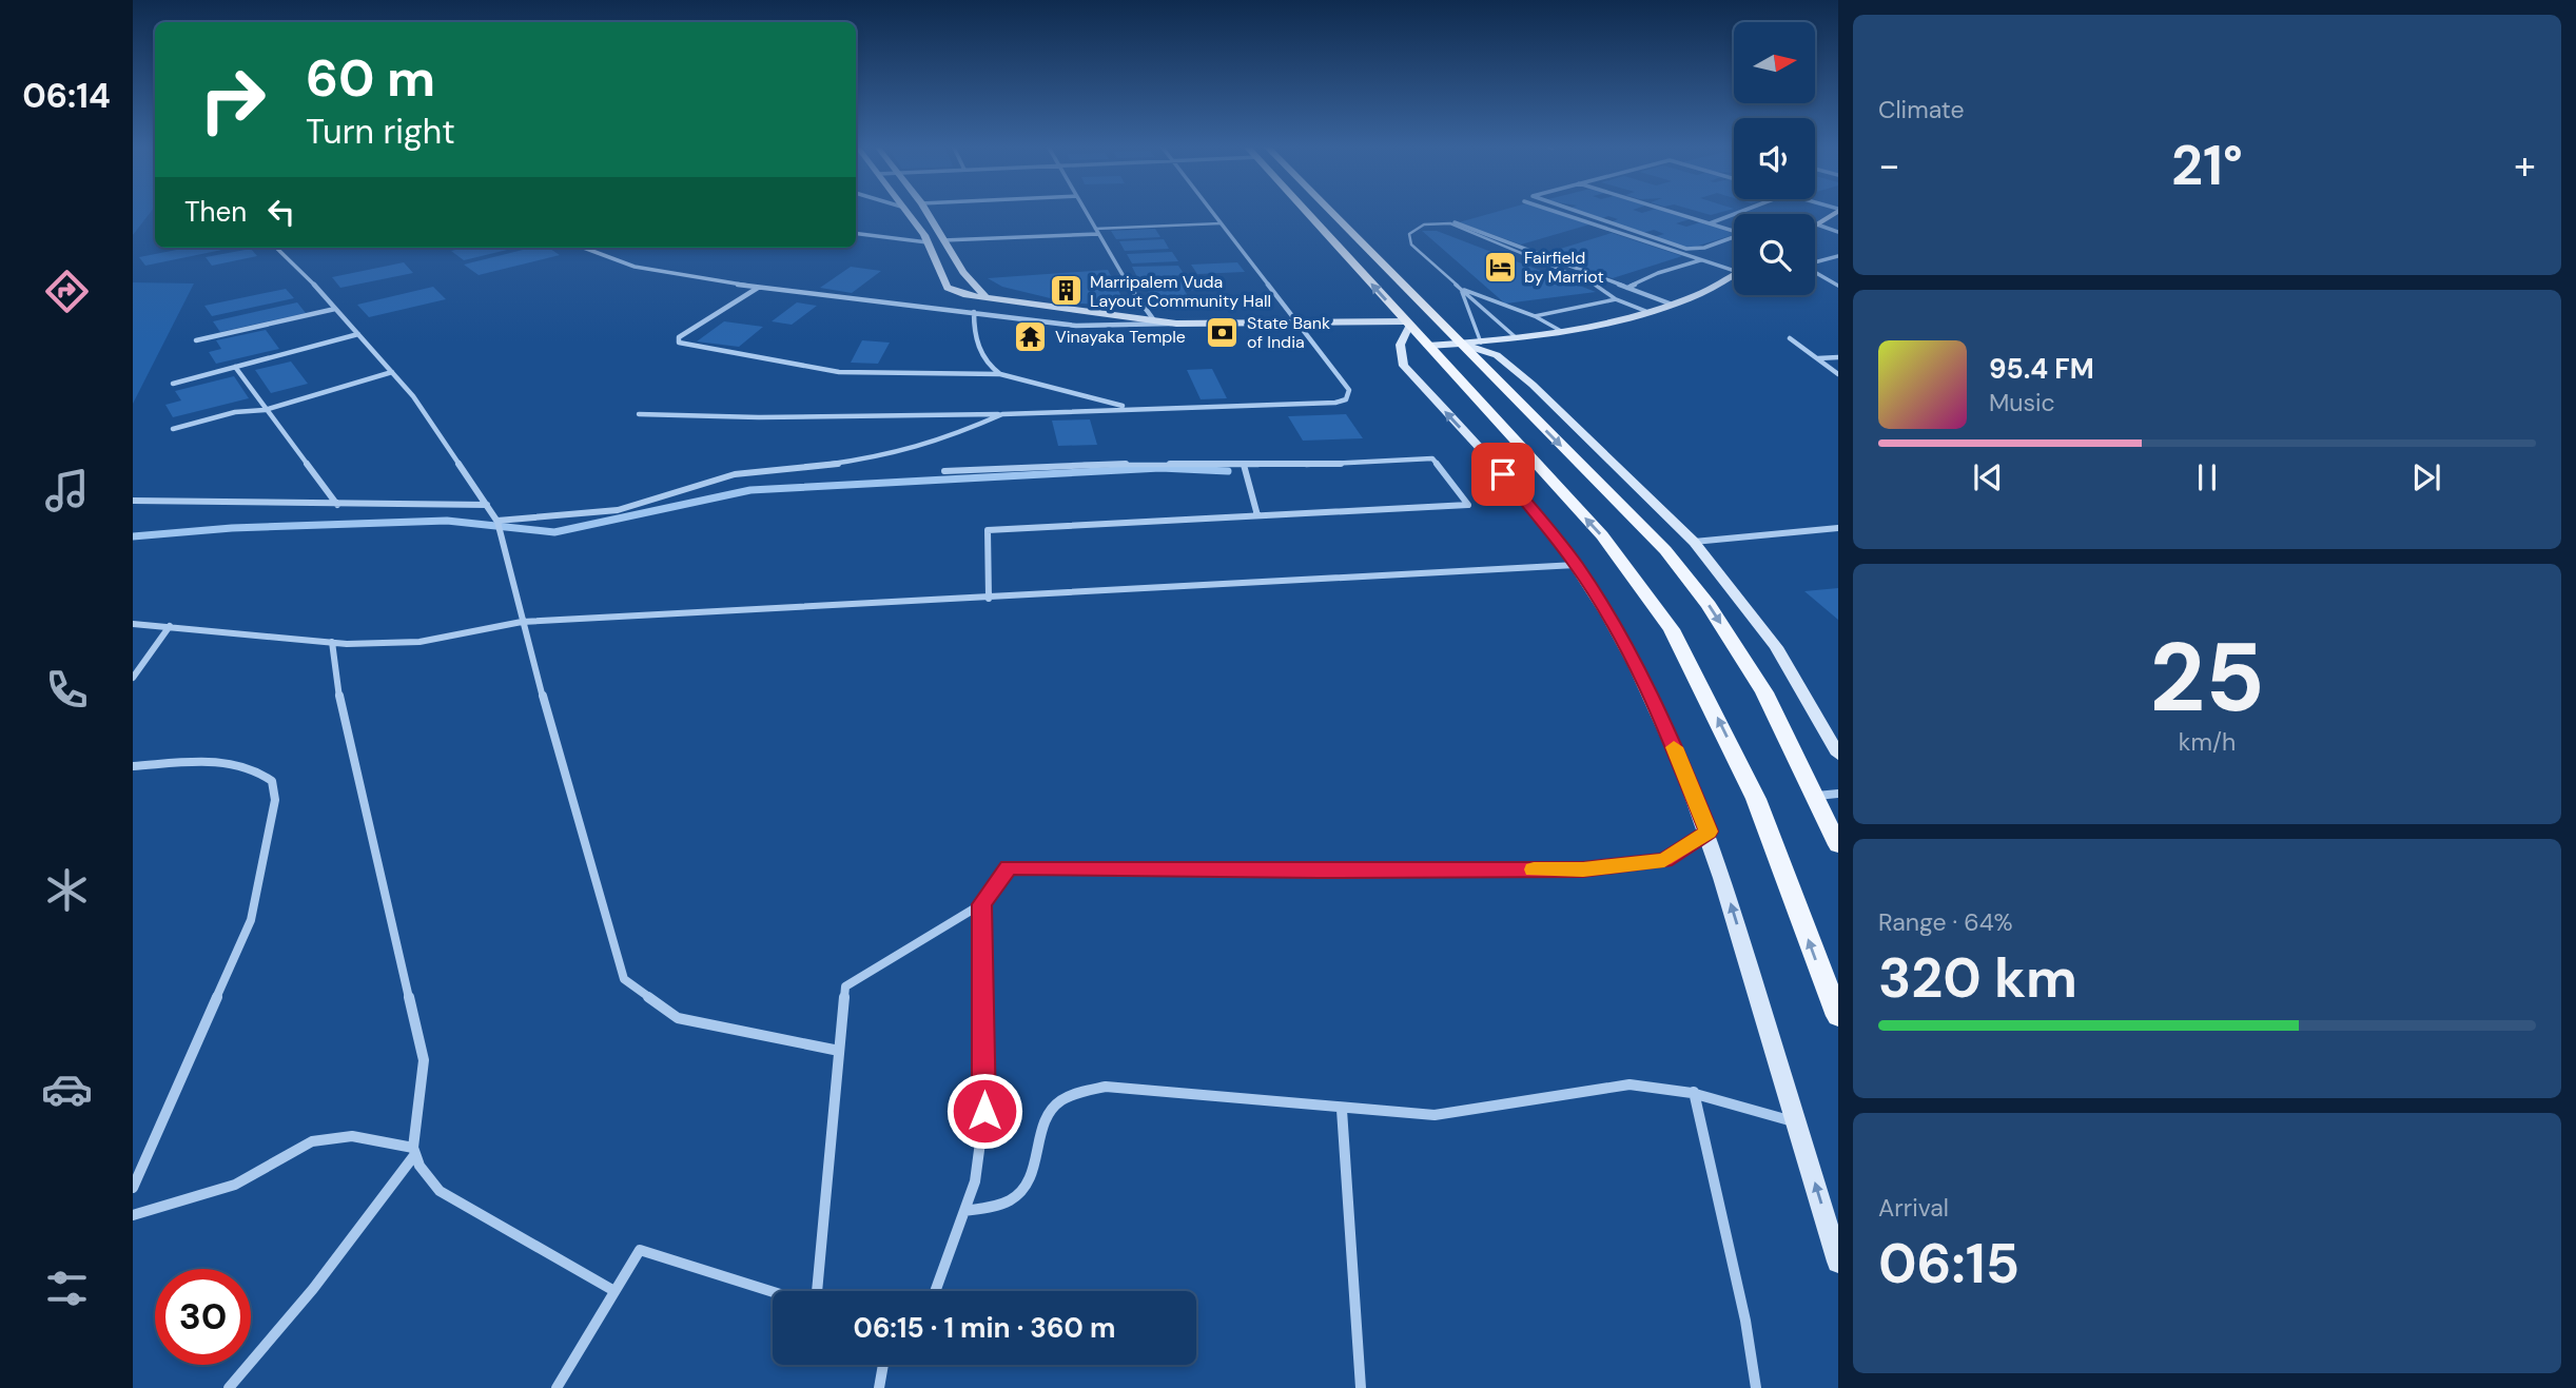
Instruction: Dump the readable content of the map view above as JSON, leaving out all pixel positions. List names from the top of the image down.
{
  "places": {
    "hotel": ["Fairfield by Marriot"],
    "building": ["Marripalem Vuda Layout Community Hall"],
    "bank": ["State Bank of India"],
    "temple": ["Vinayaka Temple"]
  },
  "north": "right",
  "page": {
    "tabs": "06:14",
    "tile": [
      "Climate",
      ["25", "km/h"],
      ["Range · 64%", "320 km"],
      ["Arrival", "06:15"]
    ],
    "turn": ["60 m", "Turn right"],
    "heat": ["−", "21°", "+"],
    "then": "Then",
    "song": ["95.4 FM", "Music"],
    "limit": "30",
    "trip": "06:15 · 1 min · 360 m"
  }
}
